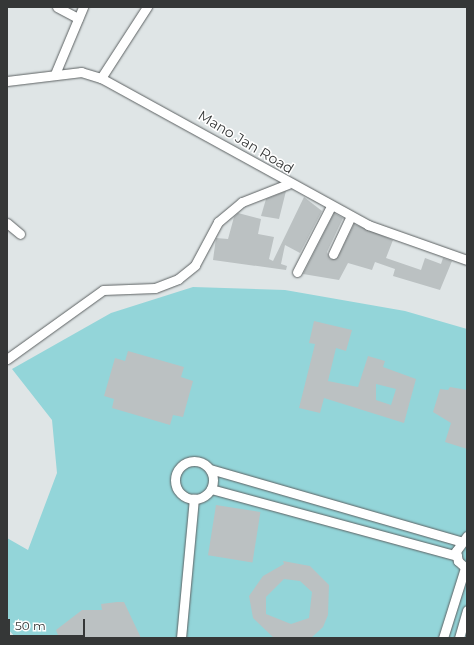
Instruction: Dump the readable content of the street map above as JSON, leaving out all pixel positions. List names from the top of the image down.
{
  "streets": {
    "street": ["Mano Jan Road"]
  },
  "scale_bar": "50 m"
}
